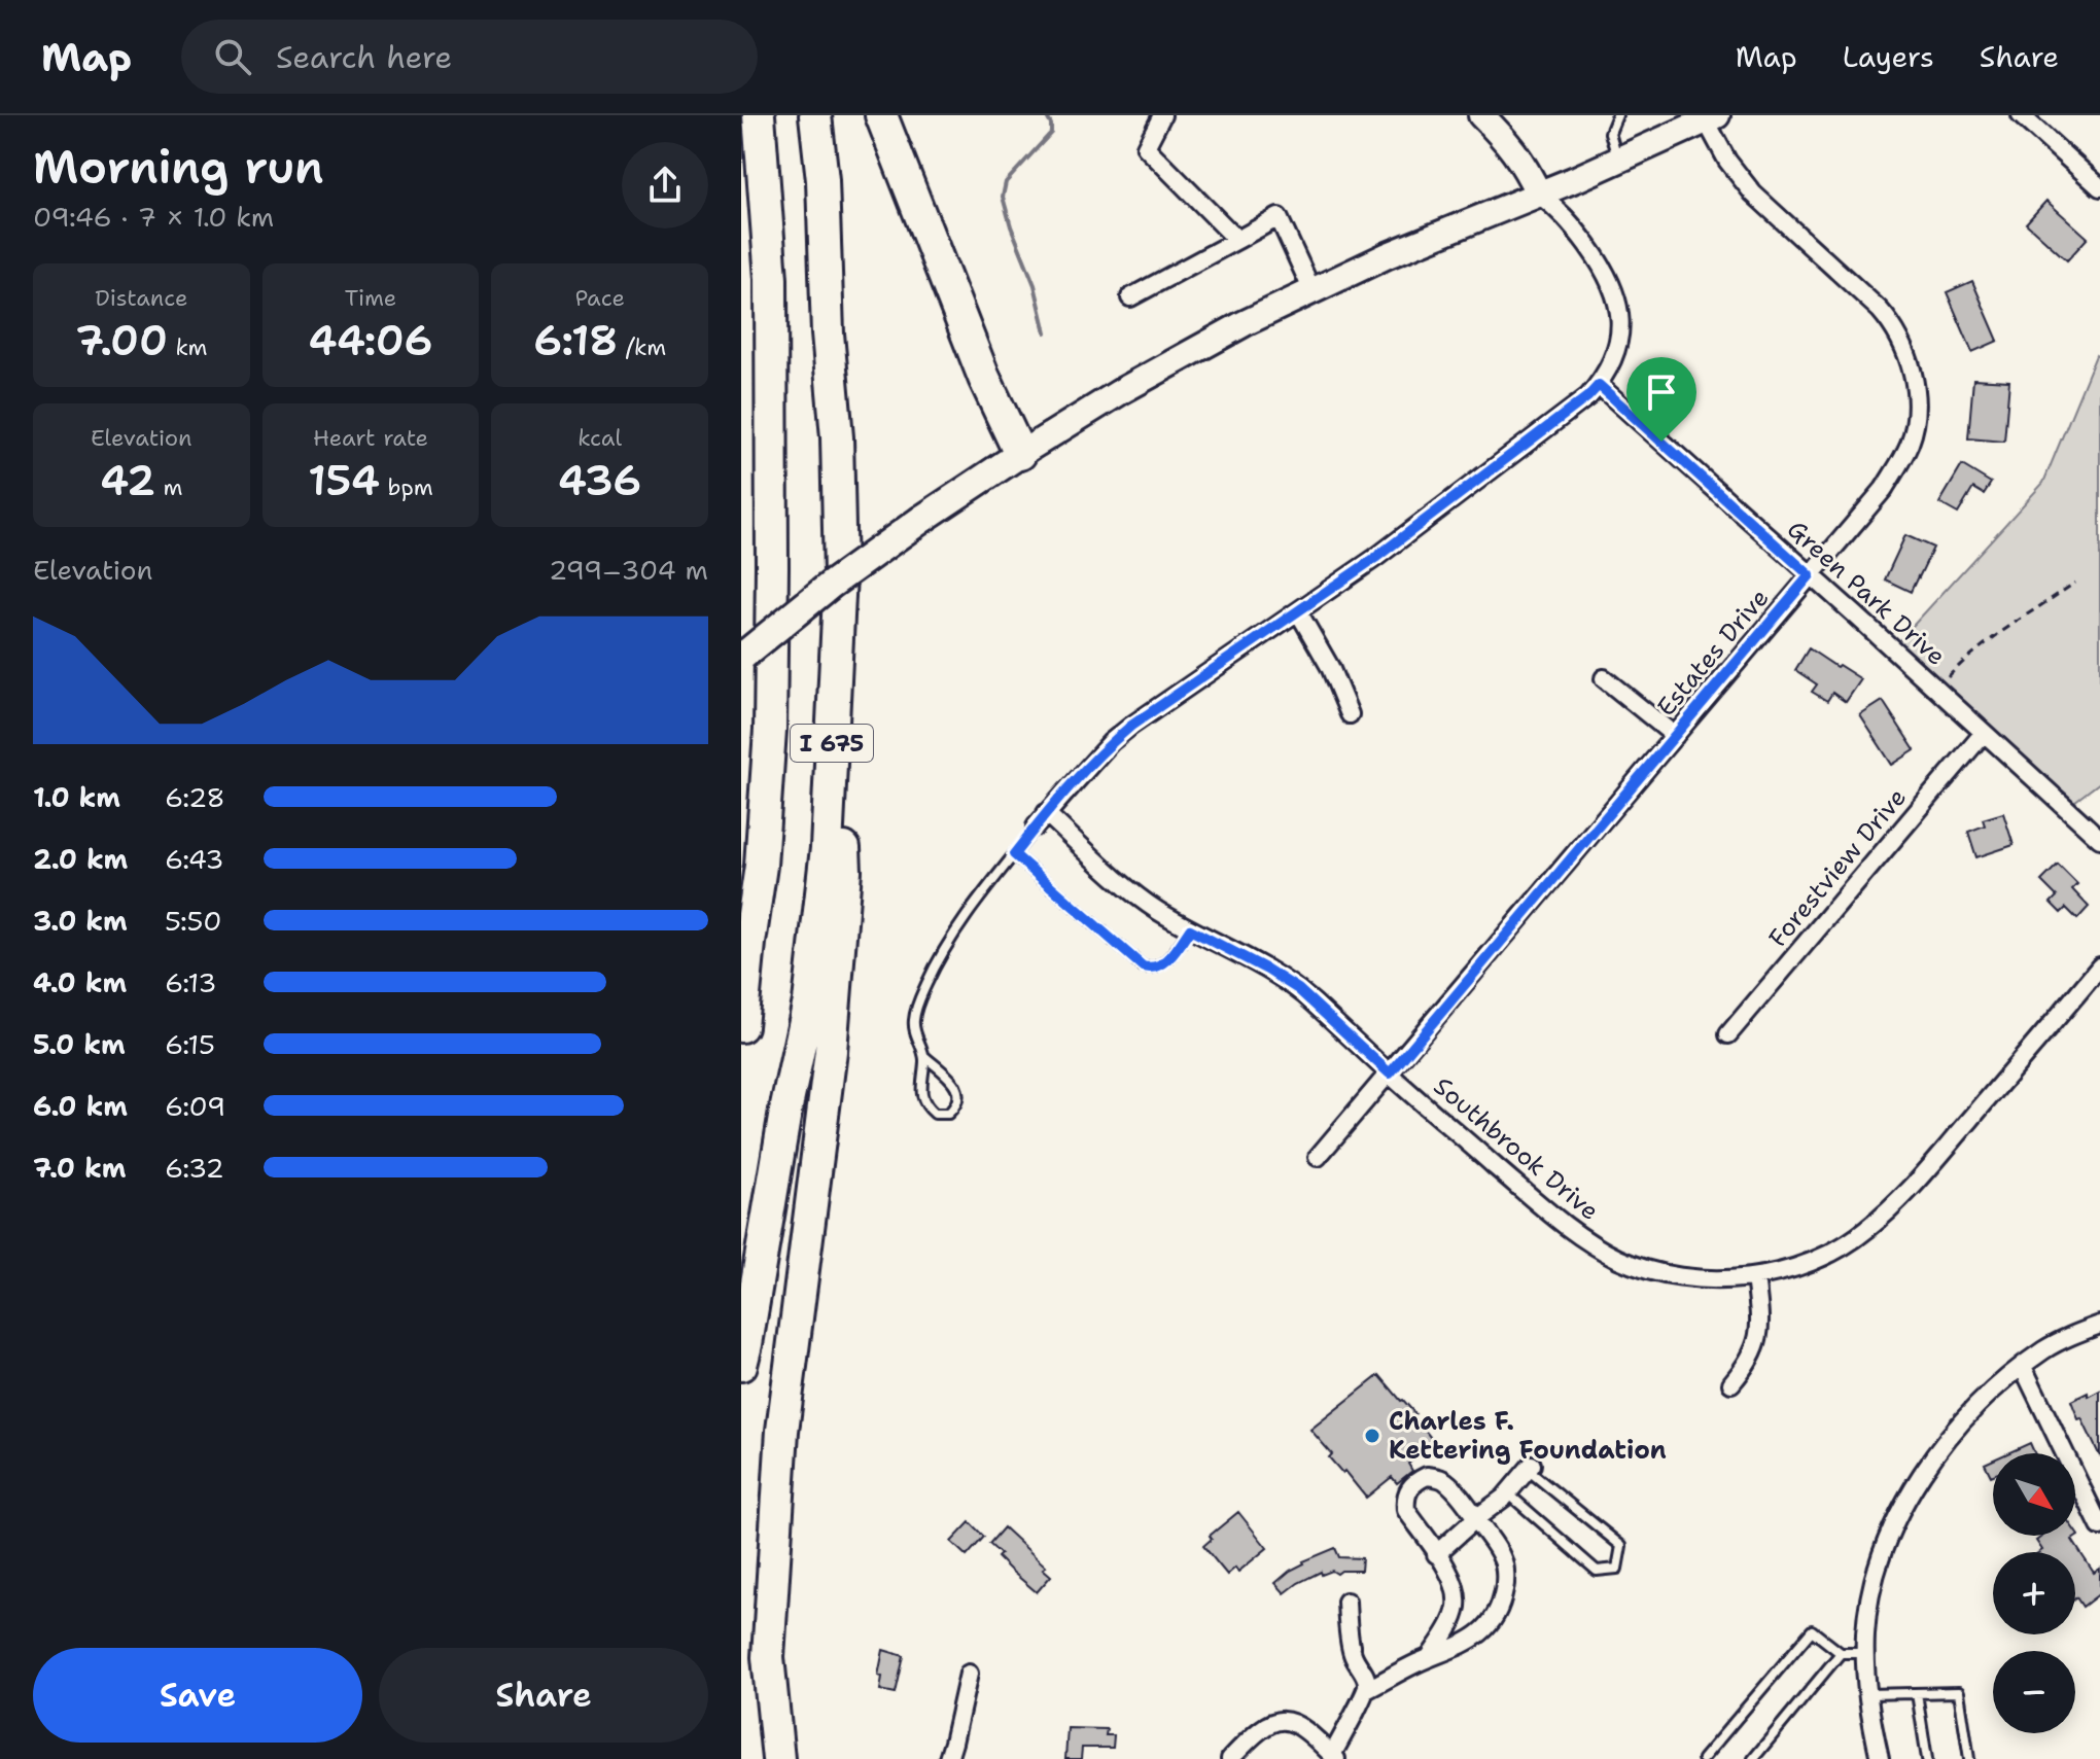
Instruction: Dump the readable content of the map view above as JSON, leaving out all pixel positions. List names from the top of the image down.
{
  "streets": {
    "highway": ["I 675"],
    "street": [
      "Green Park Drive",
      "Estates Drive",
      "Forestview Drive",
      "Southbrook Drive"
    ]
  },
  "crossings": [
    ["Green Park Drive", "Estates Drive"],
    ["Green Park Drive", "Forestview Drive"],
    ["Estates Drive", "Southbrook Drive"]
  ],
  "places": ["Charles F. Kettering Foundation"],
  "north": "bottom right",
  "page": {
    "header": "Map",
    "search": "Search here",
    "nav": ["Map", "Layers", "Share"],
    "heading": ["Morning run", "09:46 · 7 × 1.0 km"],
    "stats": [
      ["Distance", "7.00 km"],
      ["Time", "44:06"],
      ["Pace", "6:18 /km"],
      ["Elevation", "42 m"],
      ["Heart rate", "154 bpm"],
      ["kcal", "436"]
    ],
    "chart": ["Elevation", "299–304 m"],
    "list": [
      {
        "name": "1.0 km",
        "note": "6:28"
      },
      {
        "name": "2.0 km",
        "note": "6:43"
      },
      {
        "name": "3.0 km",
        "note": "5:50"
      },
      {
        "name": "4.0 km",
        "note": "6:13"
      },
      {
        "name": "5.0 km",
        "note": "6:15"
      },
      {
        "name": "6.0 km",
        "note": "6:09"
      },
      {
        "name": "7.0 km",
        "note": "6:32"
      }
    ],
    "map_buttons": ["+", "−"],
    "buttons": ["Save", "Share"]
  }
}
